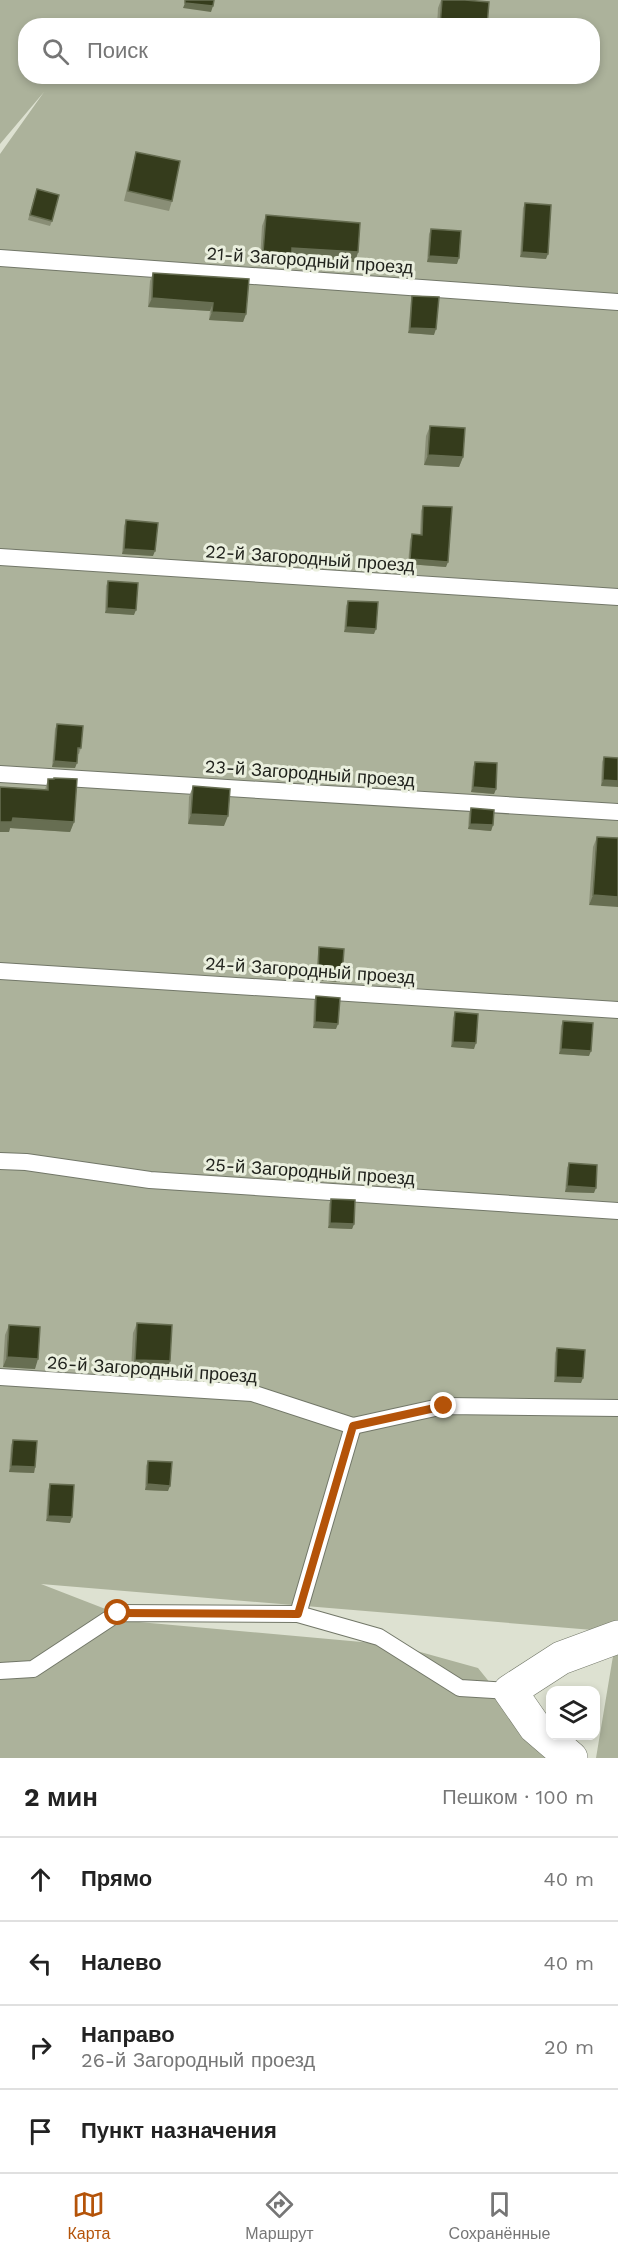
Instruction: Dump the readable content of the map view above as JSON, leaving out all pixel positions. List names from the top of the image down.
{
  "streets": {
    "lane": [
      "21-й Загородный проезд",
      "22-й Загородный проезд",
      "23-й Загородный проезд",
      "24-й Загородный проезд",
      "25-й Загородный проезд",
      "26-й Загородный проезд"
    ]
  },
  "page": {
    "search": "Поиск",
    "heading": ["2 мин", "Пешком · 100 m"],
    "list": [
      ["Прямо", "40 m"],
      ["Налево", "40 m"],
      ["Направо", "26-й Загородный проезд", "20 m"],
      "Пункт назначения"
    ],
    "nav": ["Карта", "Маршрут", "Сохранённые"]
  }
}
